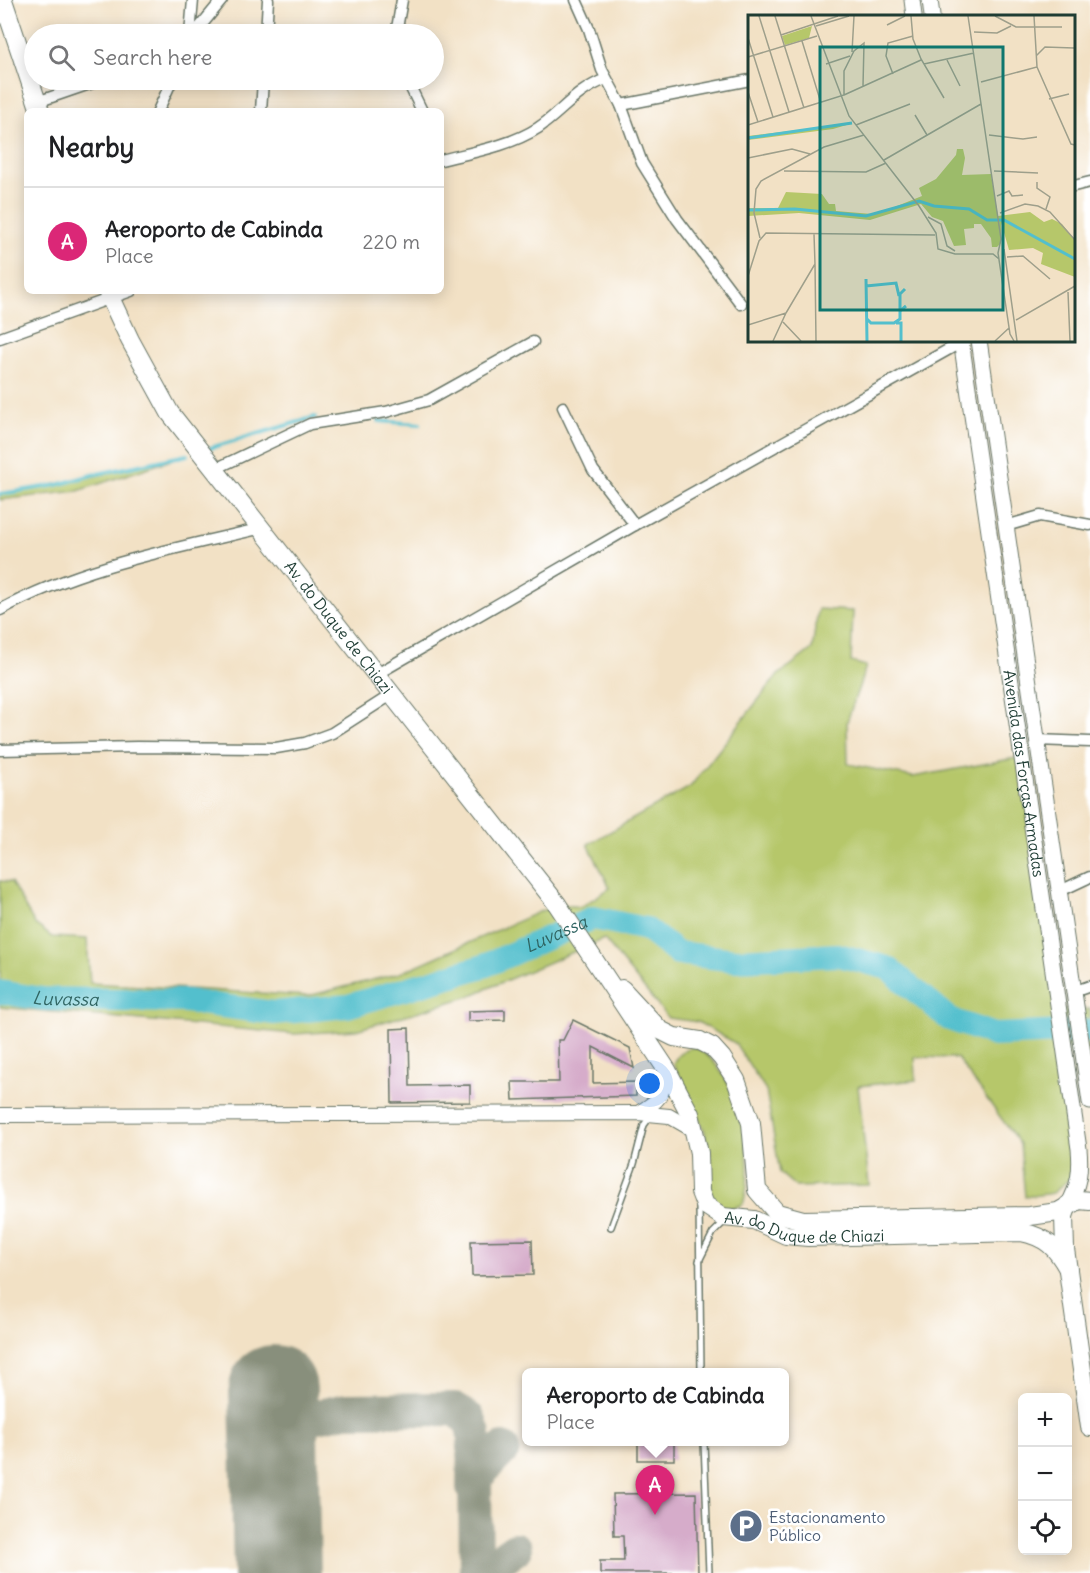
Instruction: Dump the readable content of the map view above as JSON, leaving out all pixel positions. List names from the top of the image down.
{
  "streets": {
    "main road": ["Av. do Duque de Chiazi", "Avenida das Forças Armadas"]
  },
  "crossings": [
    ["Av. do Duque de Chiazi", "Avenida das Forças Armadas"]
  ],
  "water": ["Luvassa"],
  "places": {
    "parking": ["Estacionamento Público"]
  },
  "page": {
    "search": "Search here",
    "heading": "Nearby",
    "list": [
      {
        "mark": "A",
        "name": "Aeroporto de Cabinda",
        "note": "Place",
        "value": "220 m"
      }
    ],
    "popup": ["Aeroporto de Cabinda", "Place"],
    "map_buttons": ["+", "−"],
    "pins": "A"
  }
}
